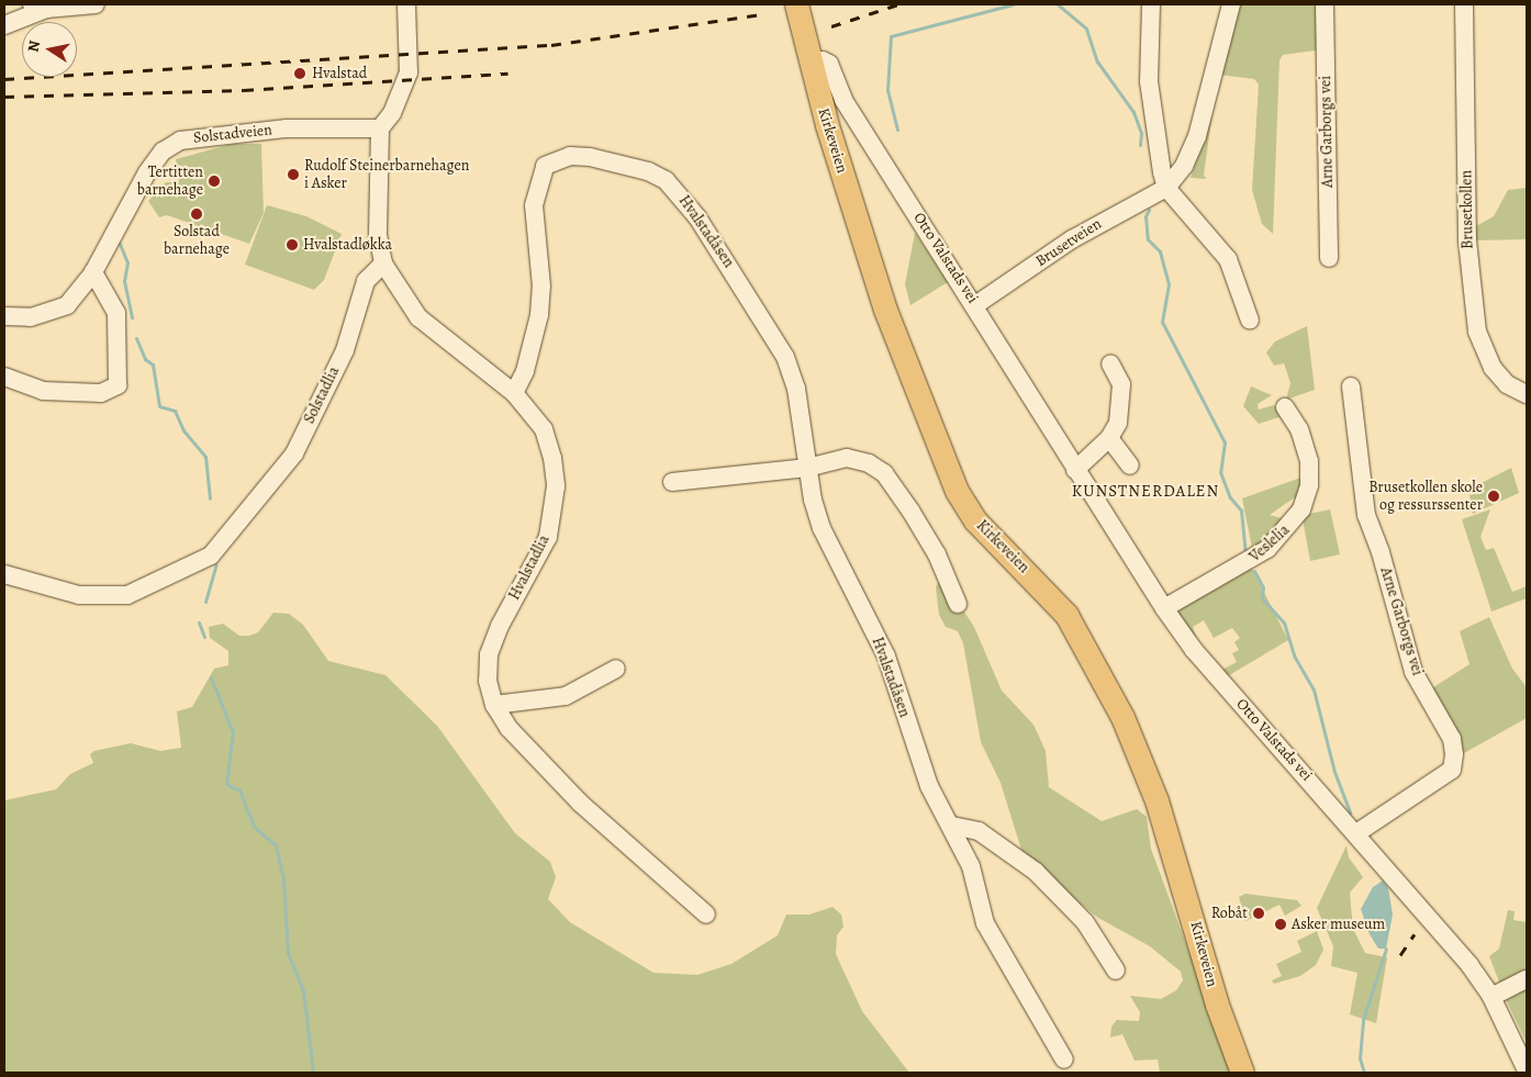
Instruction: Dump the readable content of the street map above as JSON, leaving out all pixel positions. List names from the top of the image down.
{
  "streets": {
    "main road": ["Kirkeveien"],
    "street": [
      "Arne Garborgs vei",
      "Solstadveien",
      "Brusetkollen",
      "Hvalstadåsen",
      "Brusetveien",
      "Otto Valstads vei",
      "Solstadlia",
      "Veslelia",
      "Hvalstadlia"
    ]
  },
  "crossings": [
    ["Arne Garborgs vei", "Otto Valstads vei"],
    ["Kirkeveien", "Otto Valstads vei"],
    ["Hvalstadåsen", "Hvalstadlia"],
    ["Brusetveien", "Otto Valstads vei"],
    ["Otto Valstads vei", "Veslelia"],
    ["Solstadlia", "Hvalstadlia"]
  ],
  "districts": ["KUNSTNERDALEN"],
  "places": [
    "Hvalstad",
    "Rudolf Steinerbarnehagen i Asker",
    "Tertitten barnehage",
    "Solstad barnehage",
    "Hvalstadløkka",
    "Brusetkollen skole og ressurssenter",
    "Robåt",
    "Asker museum"
  ],
  "north": "left"
}
